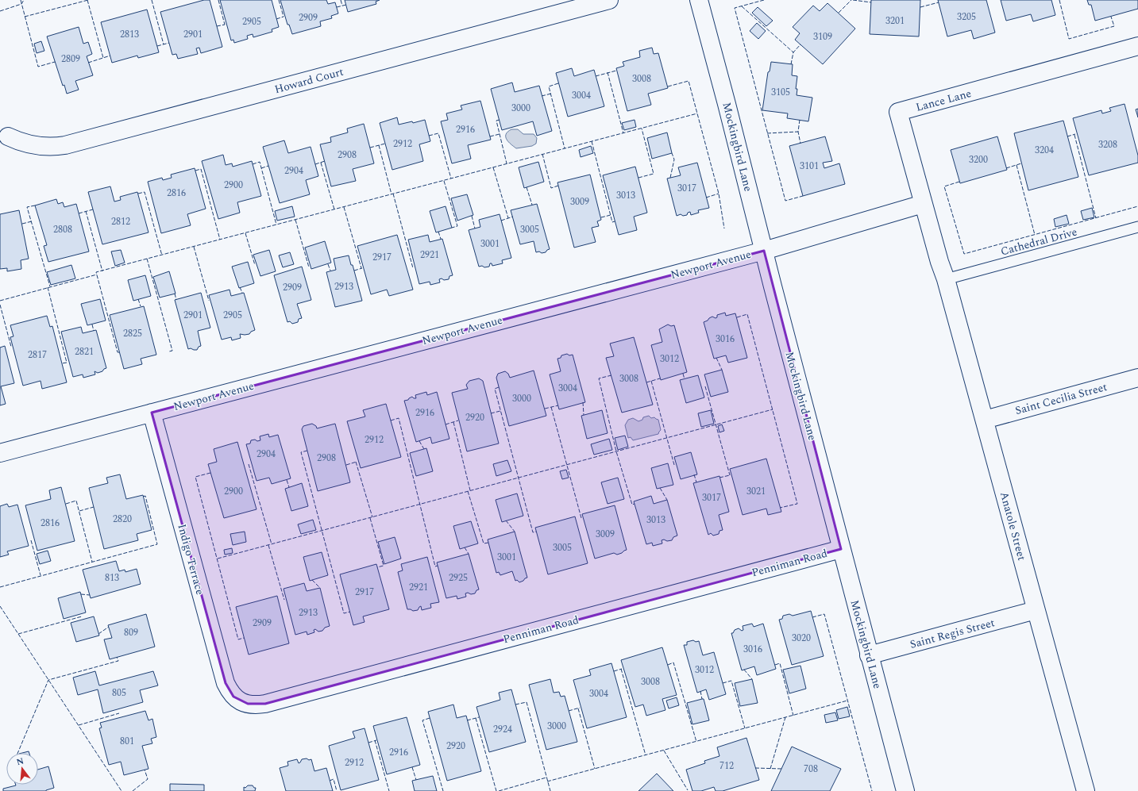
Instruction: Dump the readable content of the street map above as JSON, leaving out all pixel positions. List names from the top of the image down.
{
  "streets": {
    "street": [
      "Howard Court",
      "Lance Lane",
      "Mockingbird Lane",
      "Newport Avenue",
      "Saint Cecilia Street",
      "Anatole Street",
      "Indigo Terrace",
      "Penniman Road",
      "Saint Regis Street"
    ],
    "lane": ["Cathedral Drive"]
  },
  "crossings": [
    ["Lance Lane", "Newport Avenue"],
    ["Lance Lane", "Anatole Street"],
    ["Mockingbird Lane", "Newport Avenue"],
    ["Mockingbird Lane", "Penniman Road"],
    ["Mockingbird Lane", "Saint Regis Street"],
    ["Cathedral Drive", "Anatole Street"],
    ["Newport Avenue", "Indigo Terrace"],
    ["Saint Cecilia Street", "Anatole Street"],
    ["Anatole Street", "Saint Regis Street"],
    ["Indigo Terrace", "Penniman Road"]
  ],
  "house_numbers": [
    "3205",
    "2909",
    "3201",
    "2905",
    "2813",
    "2901",
    "3109",
    "2809",
    "3008",
    "3105",
    "3004",
    "3000",
    "2916",
    "2912",
    "3208",
    "3204",
    "2908",
    "3200",
    "3101",
    "2904",
    "2900",
    "3017",
    "2816",
    "3013",
    "3009",
    "2812",
    "2808",
    "3005",
    "3001",
    "2921",
    "2917",
    "2913",
    "2909",
    "2901",
    "2905",
    "2825",
    "3016",
    "2821",
    "2817",
    "3012",
    "3008",
    "3004",
    "3000",
    "2916",
    "2920",
    "2912",
    "2904",
    "2908",
    "2900",
    "3021",
    "3017",
    "2820",
    "3013",
    "2816",
    "3009",
    "3005",
    "3001",
    "813",
    "2925",
    "2921",
    "2917",
    "2913",
    "2909",
    "809",
    "3020",
    "3016",
    "3012",
    "3008",
    "805",
    "3004",
    "3000",
    "2924",
    "801",
    "2920",
    "2916",
    "2912",
    "712",
    "708"
  ],
  "north": "top"
}
